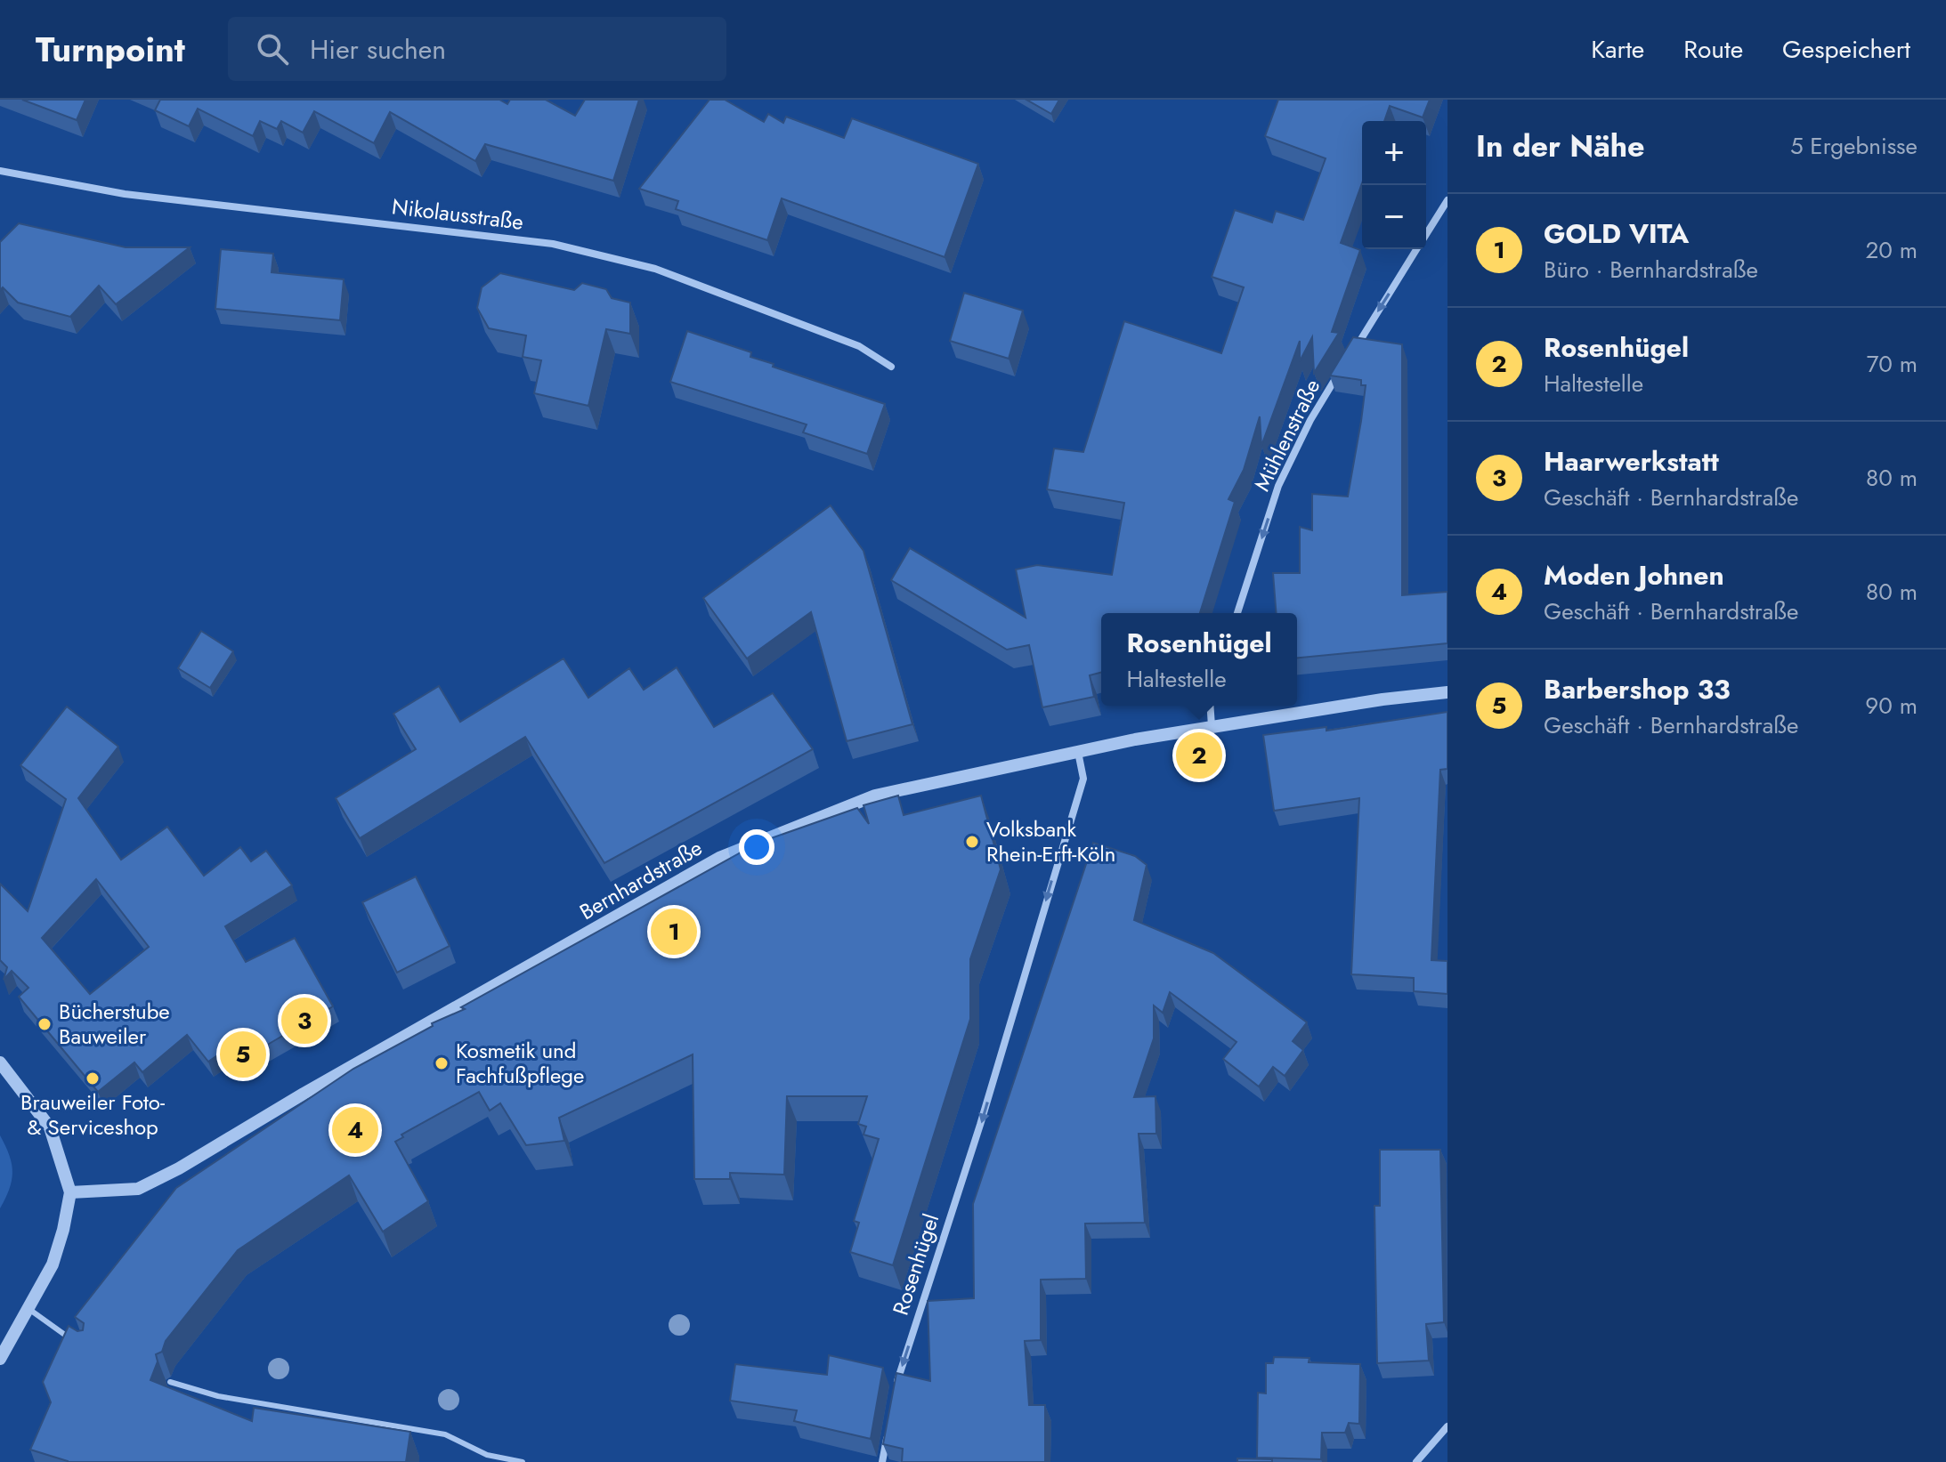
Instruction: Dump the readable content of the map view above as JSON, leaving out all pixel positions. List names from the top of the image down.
{
  "streets": {
    "street": [
      "Nikolausstraße",
      "Mühlenstraße",
      "Bernhardstraße",
      "Rosenhügel"
    ]
  },
  "crossings": [
    ["Bernhardstraße", "Rosenhügel"]
  ],
  "one_way": ["Mühlenstraße", "Rosenhügel"],
  "places": [
    "Volksbank Rhein-Erft-Köln",
    "Bücherstube Bauweiler",
    "Kosmetik und Fachfußpflege",
    "Brauweiler Foto- & Serviceshop"
  ],
  "page": {
    "header": "Turnpoint",
    "search": "Hier suchen",
    "nav": ["Karte", "Route", "Gespeichert"],
    "heading": ["In der Nähe", "5 Ergebnisse"],
    "map_buttons": ["+", "−"],
    "list": [
      {
        "mark": "1",
        "name": "GOLD VITA",
        "note": "Büro · Bernhardstraße",
        "value": "20 m"
      },
      {
        "mark": "2",
        "name": "Rosenhügel",
        "note": "Haltestelle",
        "value": "70 m"
      },
      {
        "mark": "3",
        "name": "Haarwerkstatt",
        "note": "Geschäft · Bernhardstraße",
        "value": "80 m"
      },
      {
        "mark": "4",
        "name": "Moden Johnen",
        "note": "Geschäft · Bernhardstraße",
        "value": "80 m"
      },
      {
        "mark": "5",
        "name": "Barbershop 33",
        "note": "Geschäft · Bernhardstraße",
        "value": "90 m"
      }
    ],
    "popup": ["Rosenhügel", "Haltestelle"],
    "pins": [
      "2",
      "1",
      "3",
      "5",
      "4"
    ]
  }
}
